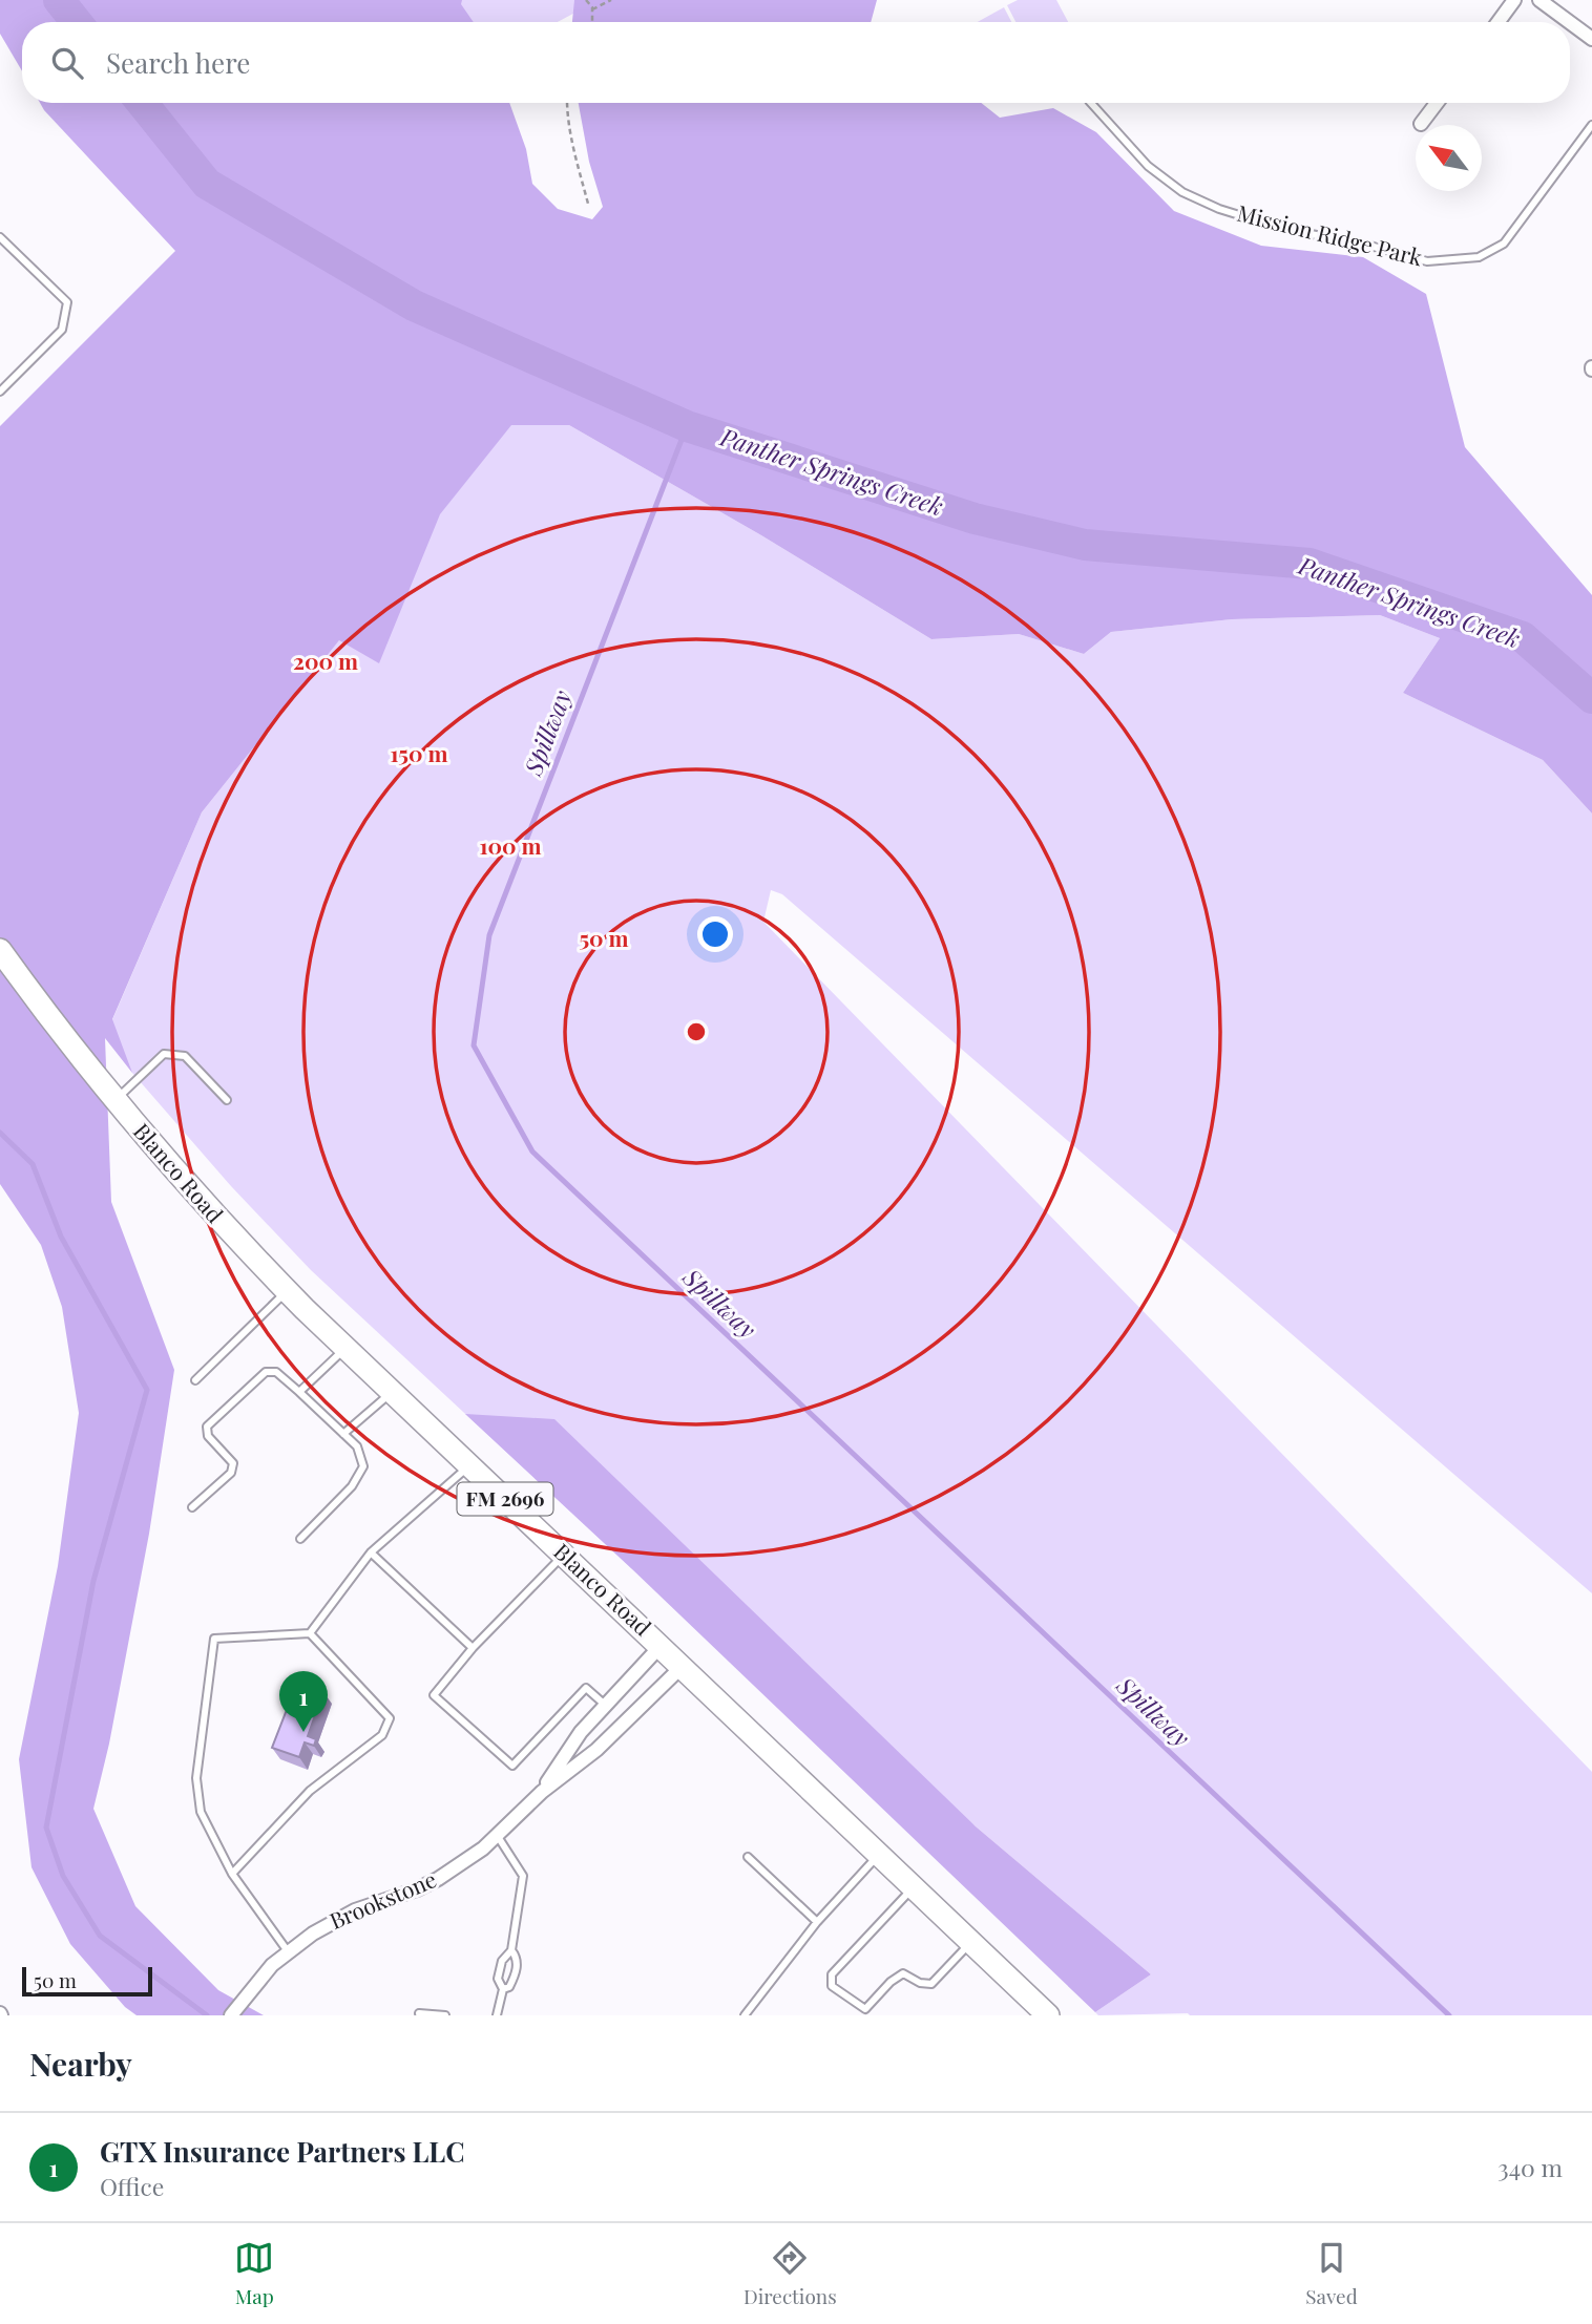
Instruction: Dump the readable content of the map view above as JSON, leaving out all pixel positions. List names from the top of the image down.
{
  "streets": {
    "main road": ["Blanco Road", "FM 2696"],
    "street": ["Brookstone"],
    "lane": ["Mission Ridge Park"]
  },
  "crossings": [
    ["Blanco Road", "Brookstone"]
  ],
  "water": ["Panther Springs Creek", "Spillway"],
  "scale_bar": "50 m",
  "north": "top left",
  "page": {
    "search": "Search here",
    "pins": "1",
    "scale": "50 m",
    "heading": "Nearby",
    "list": [
      {
        "mark": "1",
        "name": "GTX Insurance Partners LLC",
        "note": "Office",
        "value": "340 m"
      }
    ],
    "nav": ["Map", "Directions", "Saved"]
  },
  "rings": [
    "200 m",
    "150 m",
    "100 m",
    "50 m"
  ]
}
